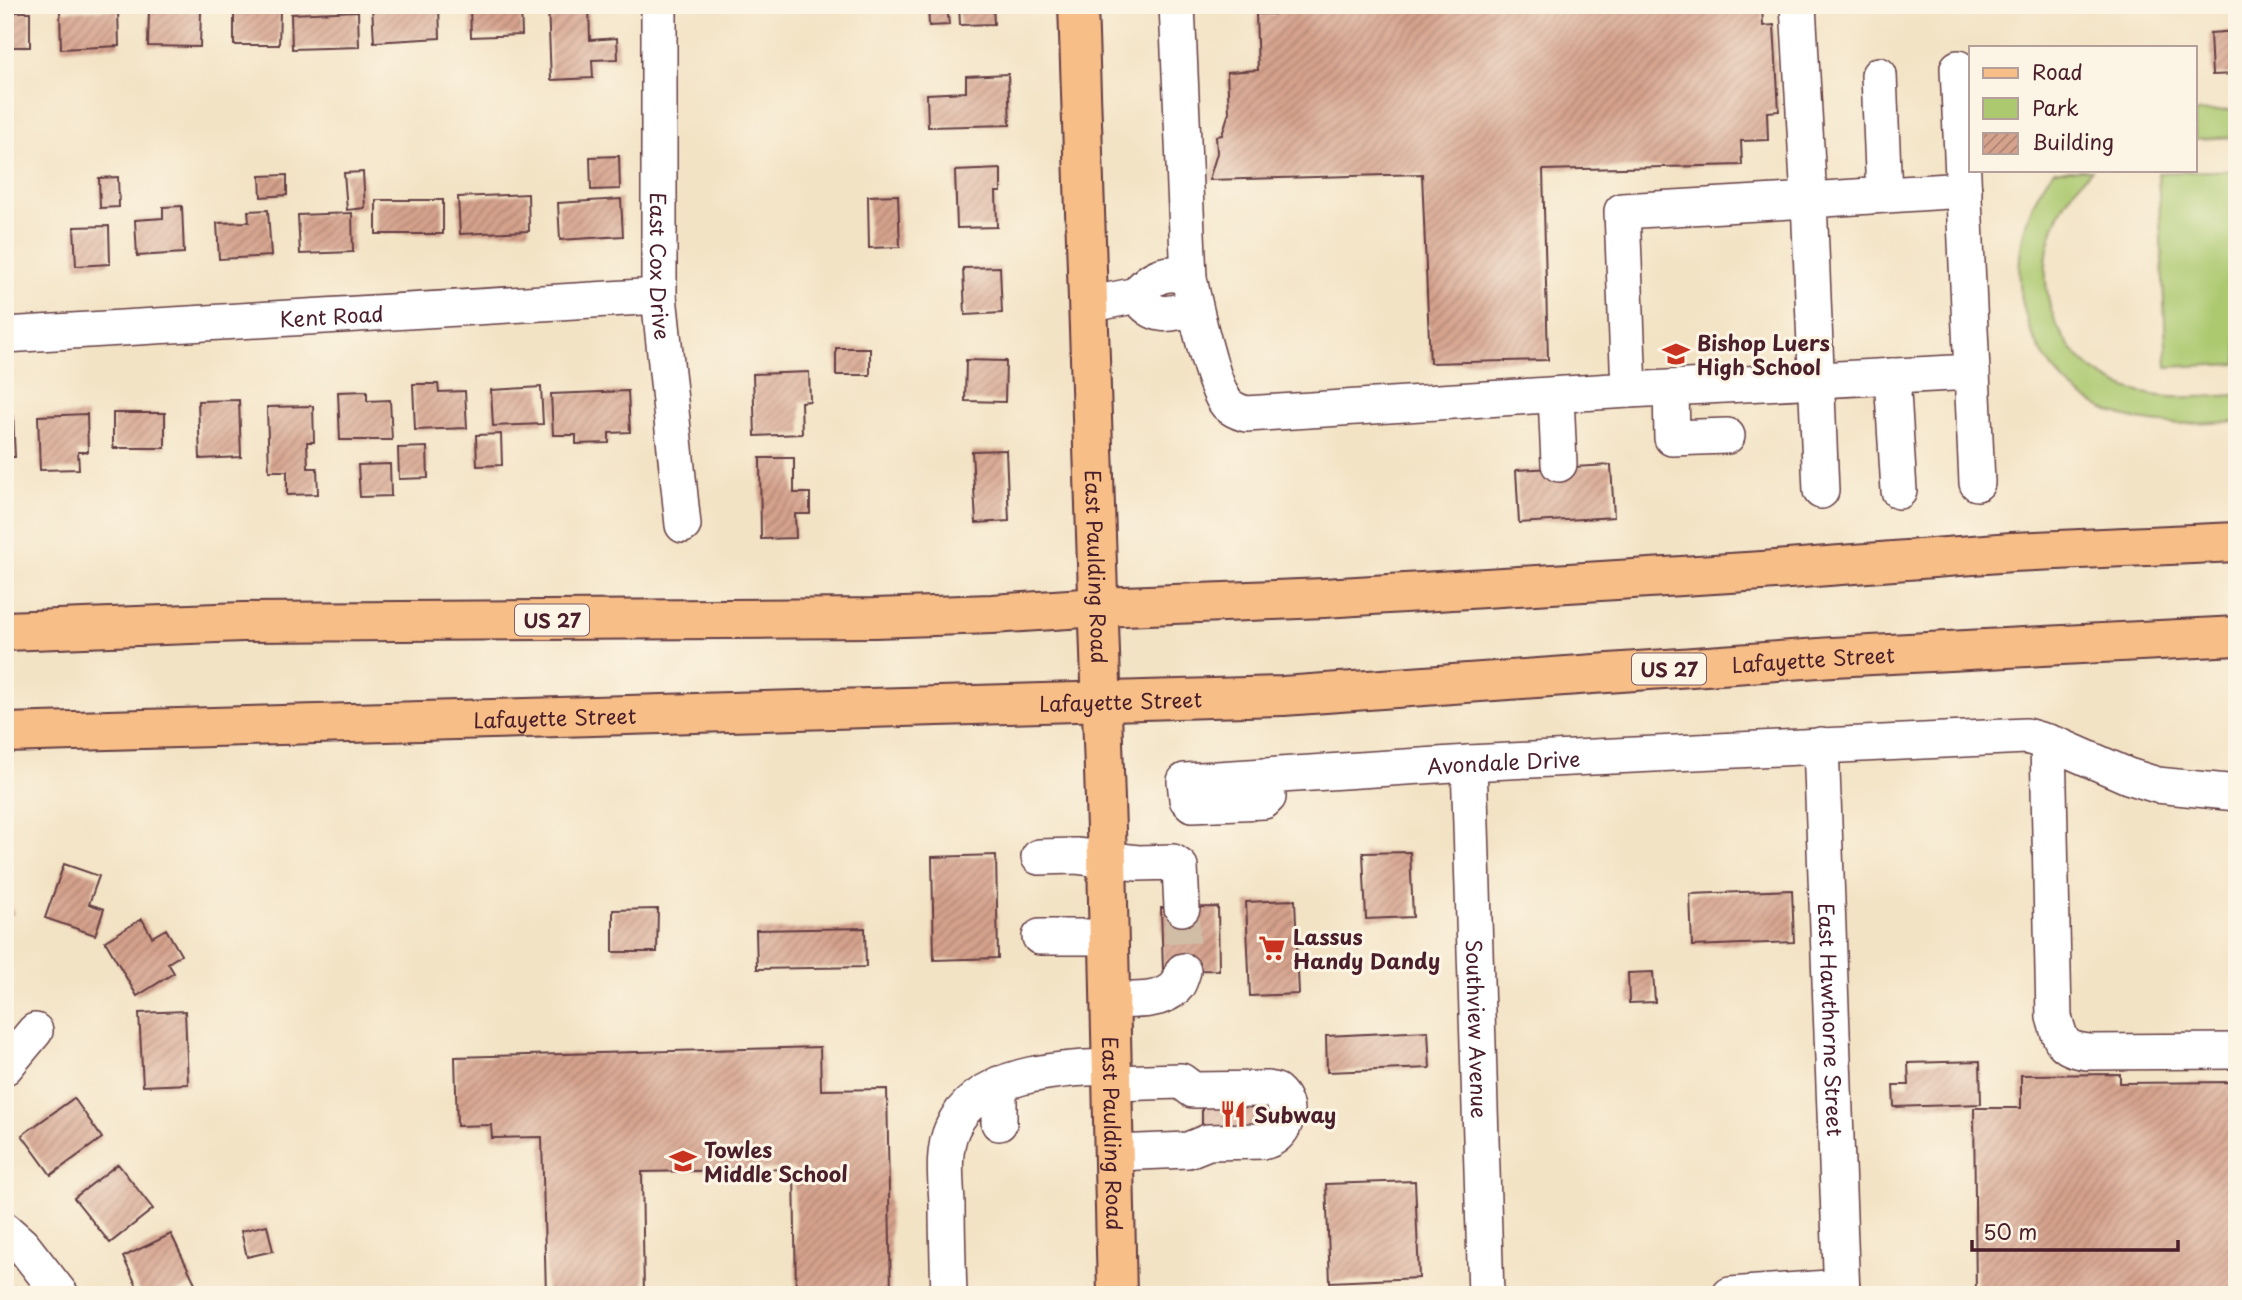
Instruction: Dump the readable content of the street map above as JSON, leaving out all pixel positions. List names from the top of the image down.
{
  "streets": {
    "main road": ["East Paulding Road", "US 27", "Lafayette Street"],
    "street": [
      "East Cox Drive",
      "Kent Road",
      "Avondale Drive",
      "East Hawthorne Street",
      "Southview Avenue"
    ]
  },
  "crossings": [
    ["East Cox Drive", "Kent Road"],
    ["East Paulding Road", "US 27"],
    ["East Paulding Road", "Lafayette Street"],
    ["Avondale Drive", "East Hawthorne Street"],
    ["Avondale Drive", "Southview Avenue"]
  ],
  "places": {
    "school or university": ["Bishop Luers High School", "Towles Middle School"],
    "supermarket": ["Lassus Handy Dandy"],
    "restaurant": ["Subway"]
  },
  "legend": ["Road", "Park", "Building"],
  "scale_bar": "50 m"
}
